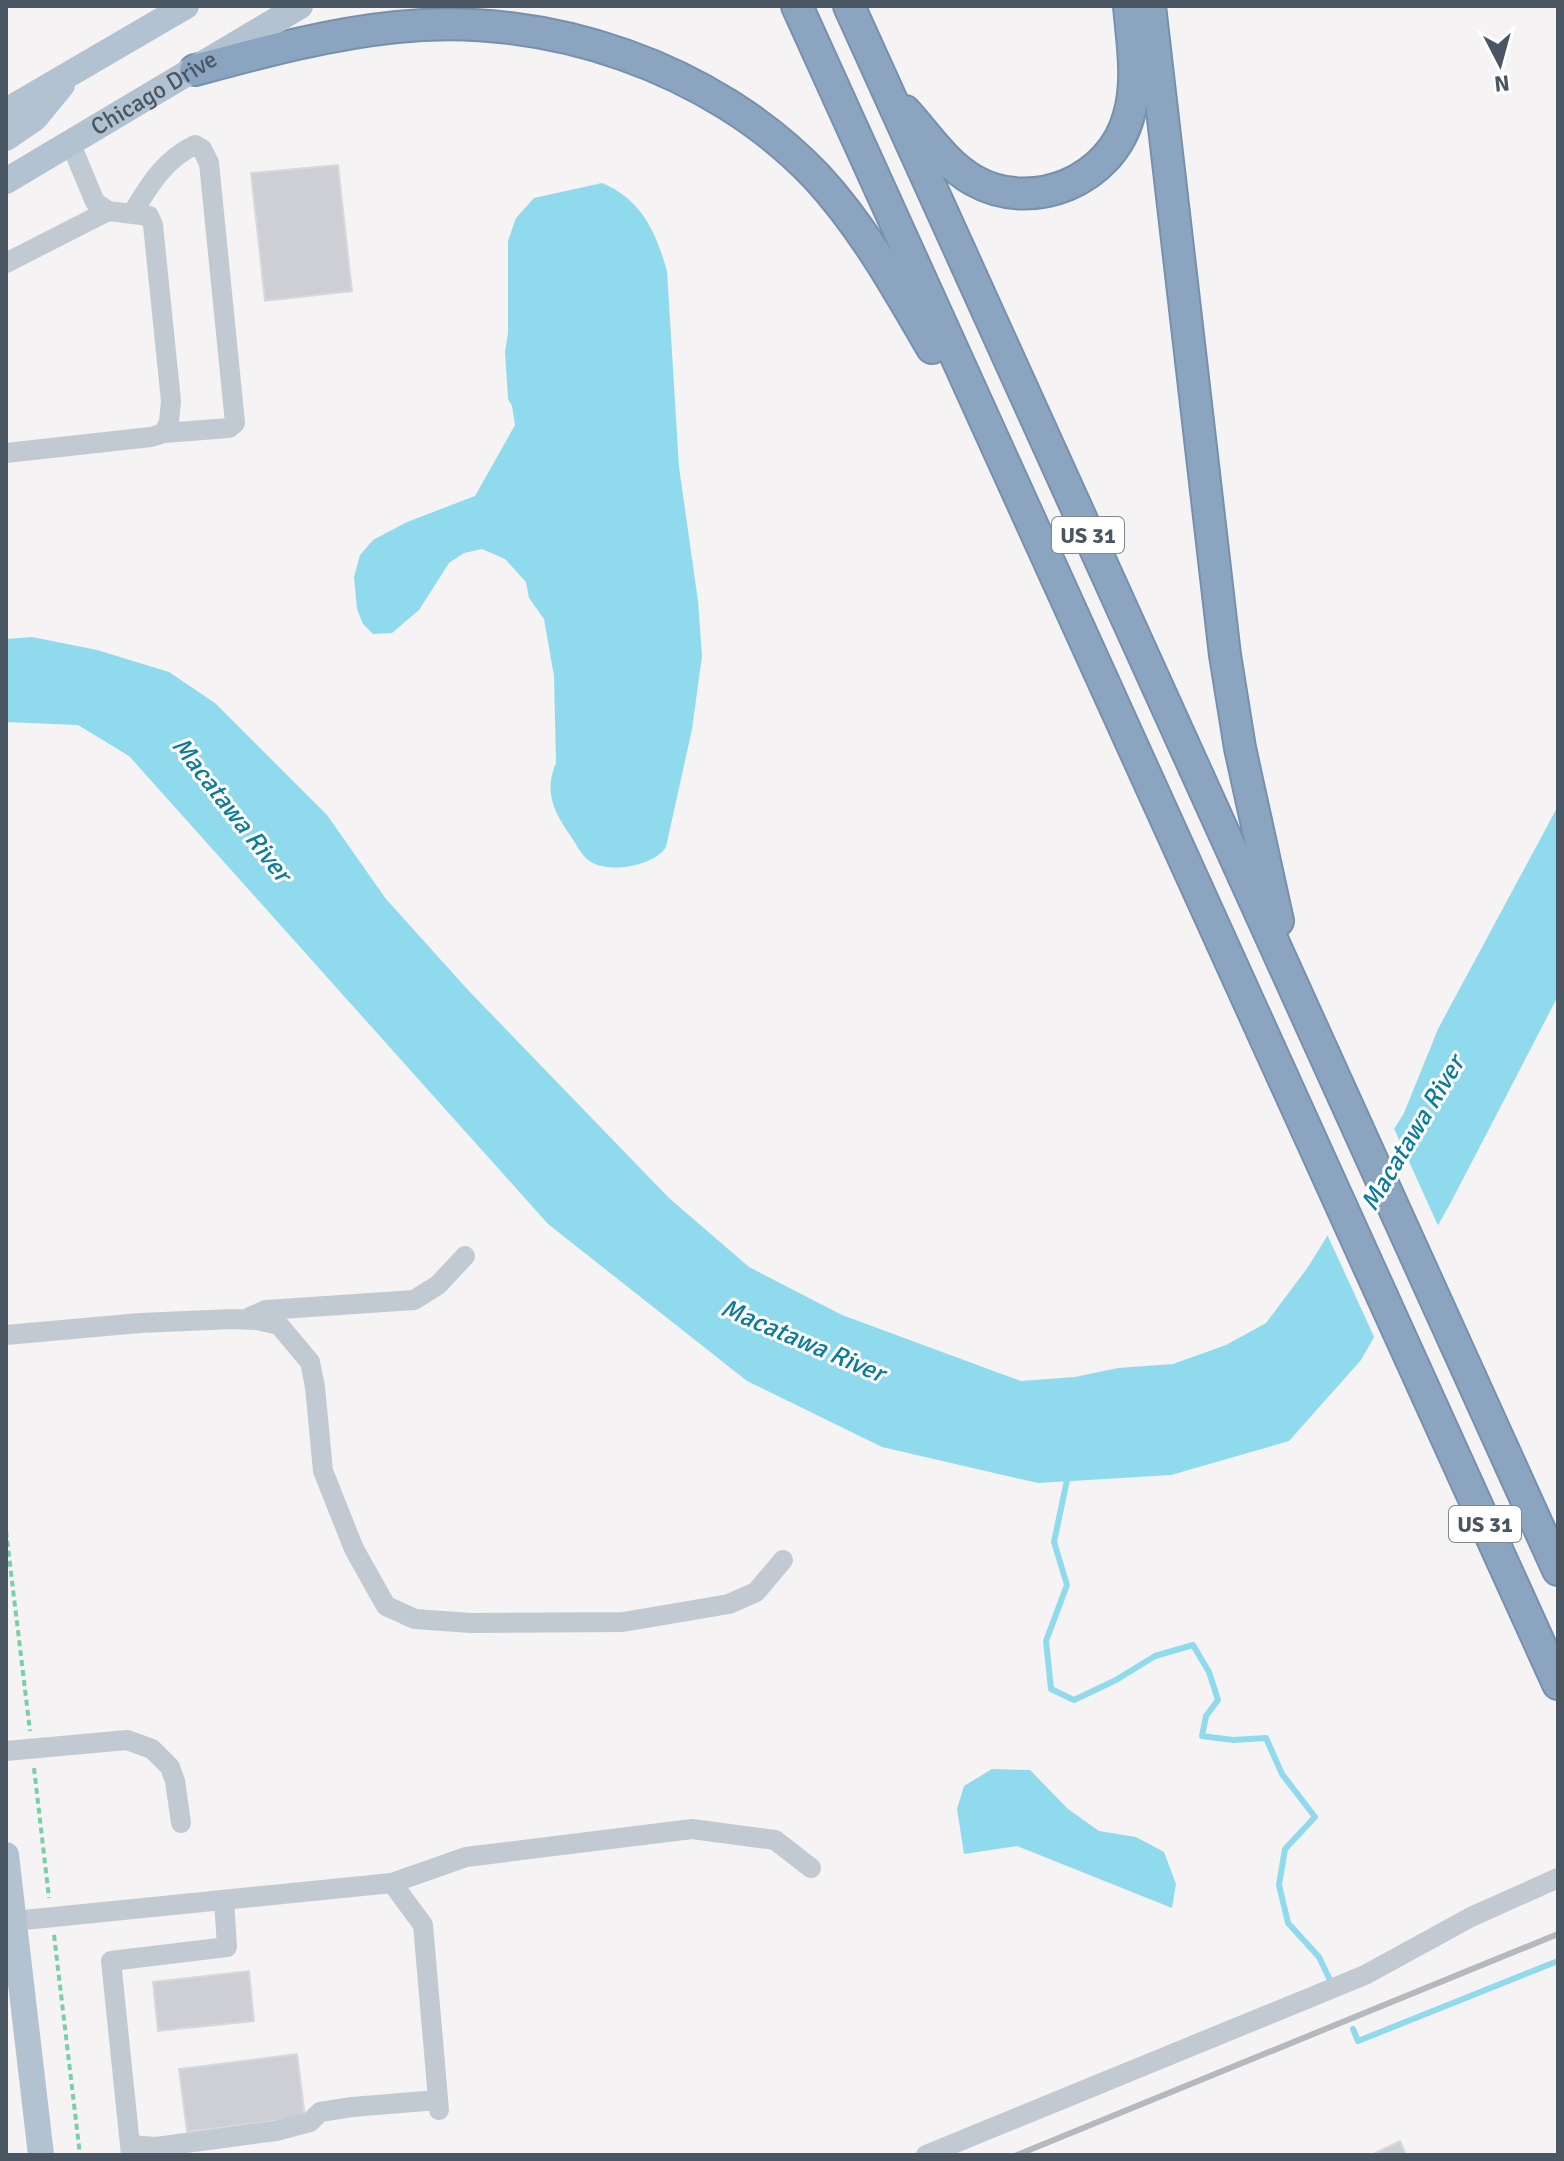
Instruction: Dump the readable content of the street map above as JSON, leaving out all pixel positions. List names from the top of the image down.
{
  "streets": {
    "highway": ["US 31"],
    "main road": ["Chicago Drive"]
  },
  "water": ["Macatawa River"],
  "north": "bottom"
}
